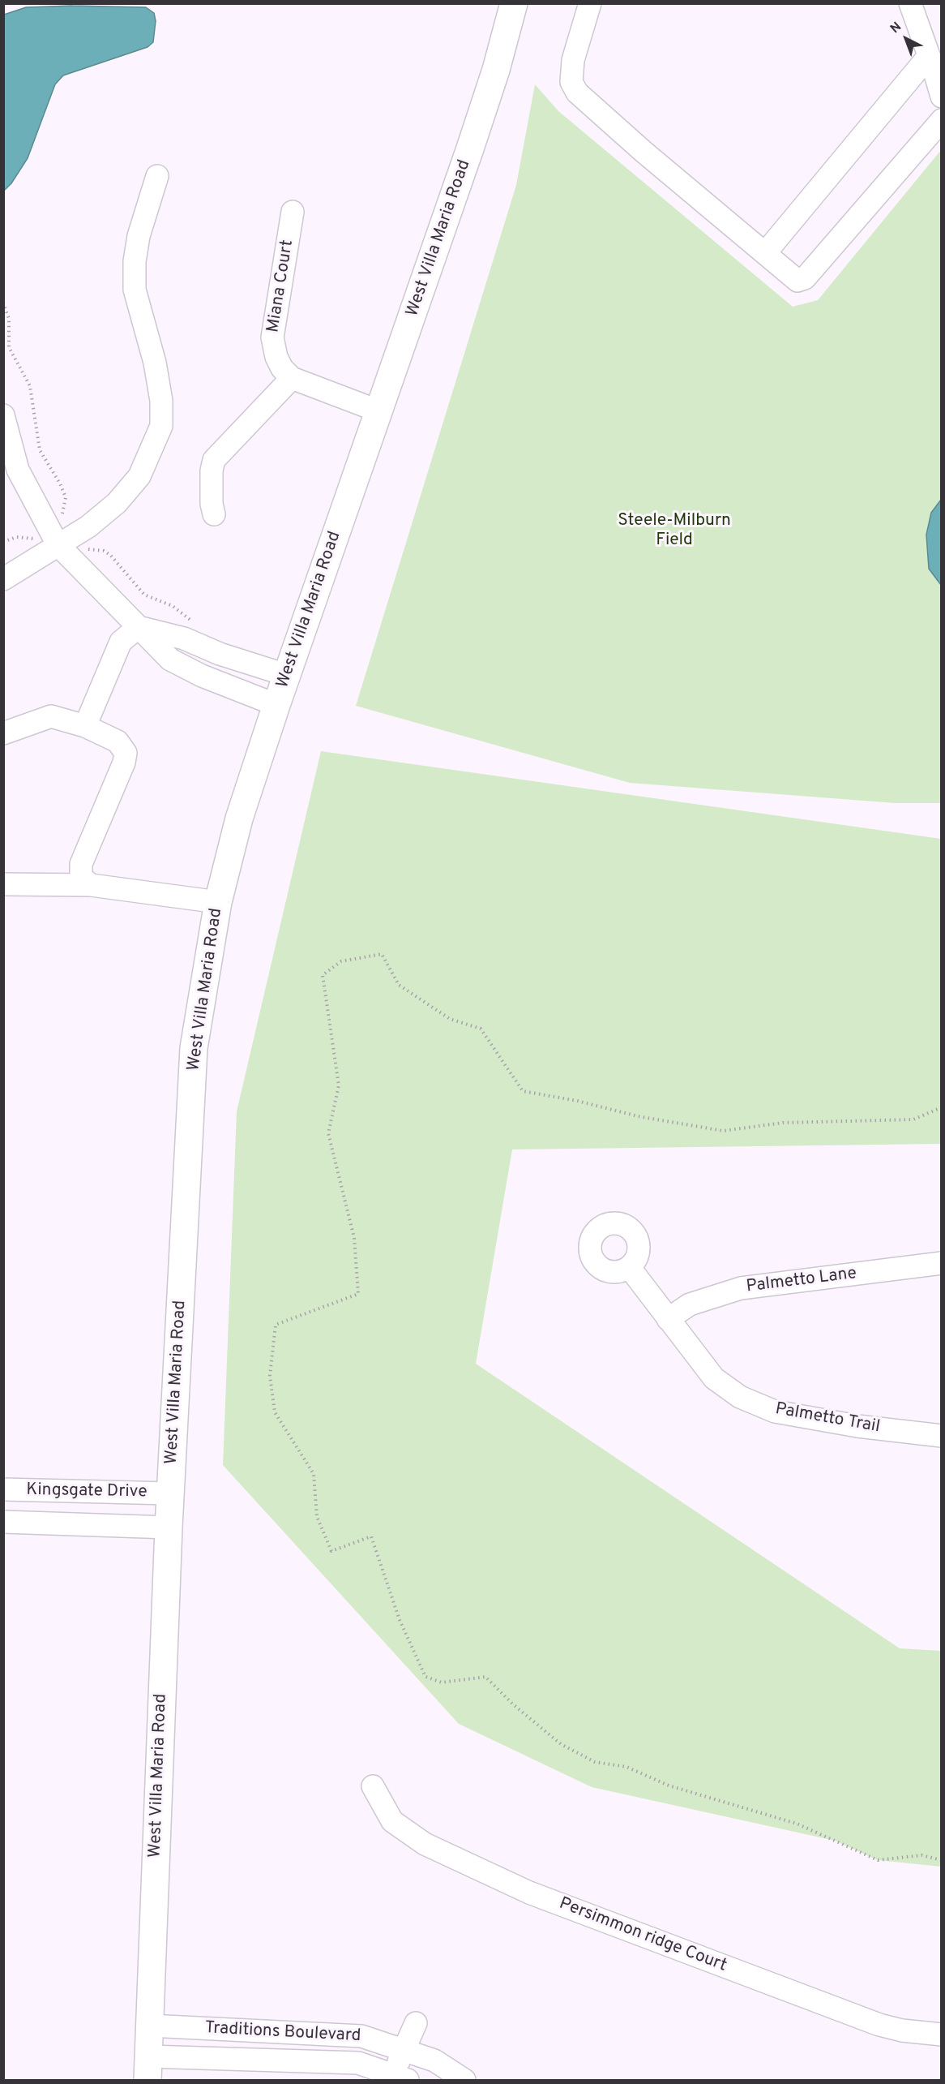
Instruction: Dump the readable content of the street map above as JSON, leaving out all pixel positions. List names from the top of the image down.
{
  "streets": {
    "main road": ["West Villa Maria Road"],
    "street": [
      "Miana Court",
      "Palmetto Lane",
      "Palmetto Trail",
      "Kingsgate Drive",
      "Persimmon ridge Court",
      "Traditions Boulevard"
    ]
  },
  "crossings": [
    ["West Villa Maria Road", "Kingsgate Drive"],
    ["West Villa Maria Road", "Traditions Boulevard"],
    ["Palmetto Lane", "Palmetto Trail"]
  ],
  "parks": ["Steele-Milburn Field"],
  "north": "top left"
}
